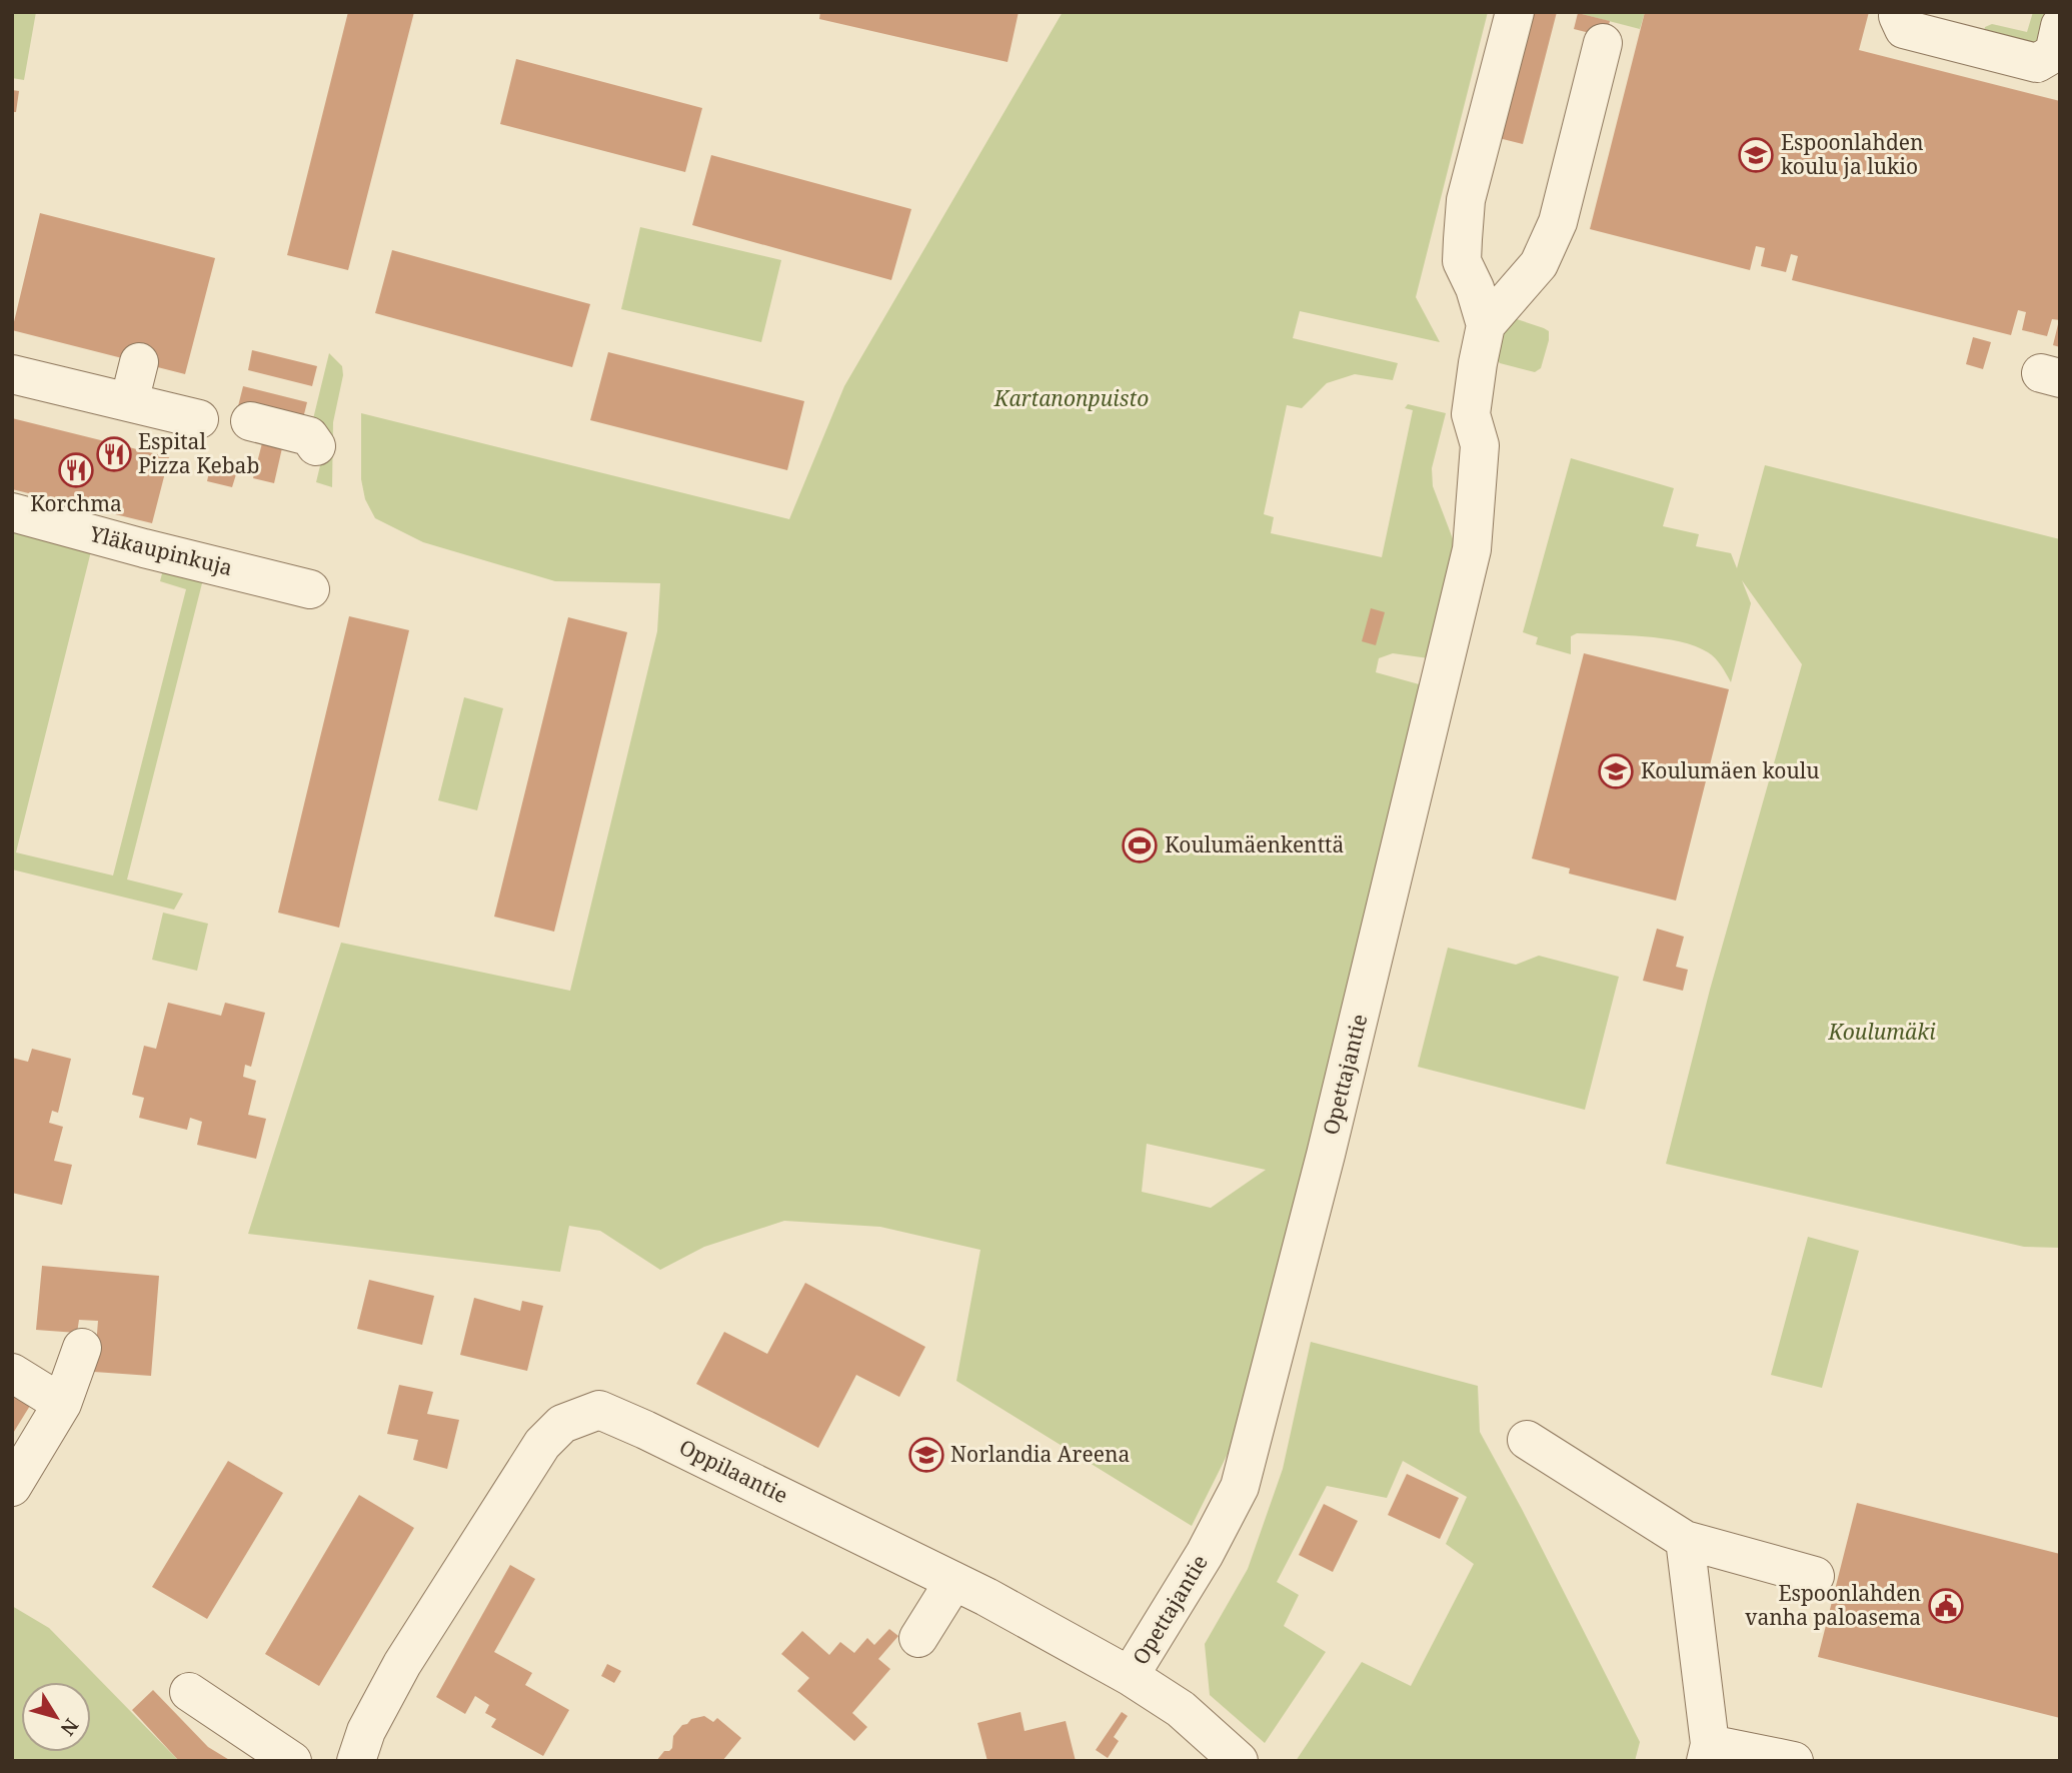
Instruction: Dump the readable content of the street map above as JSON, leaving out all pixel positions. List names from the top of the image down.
{
  "streets": {
    "street": ["Yläkaupinkuja", "Opettajantie", "Oppilaantie"]
  },
  "crossings": [
    ["Opettajantie", "Oppilaantie"]
  ],
  "parks": ["Kartanonpuisto", "Koulumäki"],
  "places": {
    "school or university": ["Espoonlahden koulu ja lukio", "Koulumäen koulu", "Norlandia Areena"],
    "restaurant": ["Espital Pizza Kebab", "Korchma"],
    "sports": ["Koulumäenkenttä"],
    "public building": ["Espoonlahden vanha paloasema"]
  },
  "north": "bottom right"
}
